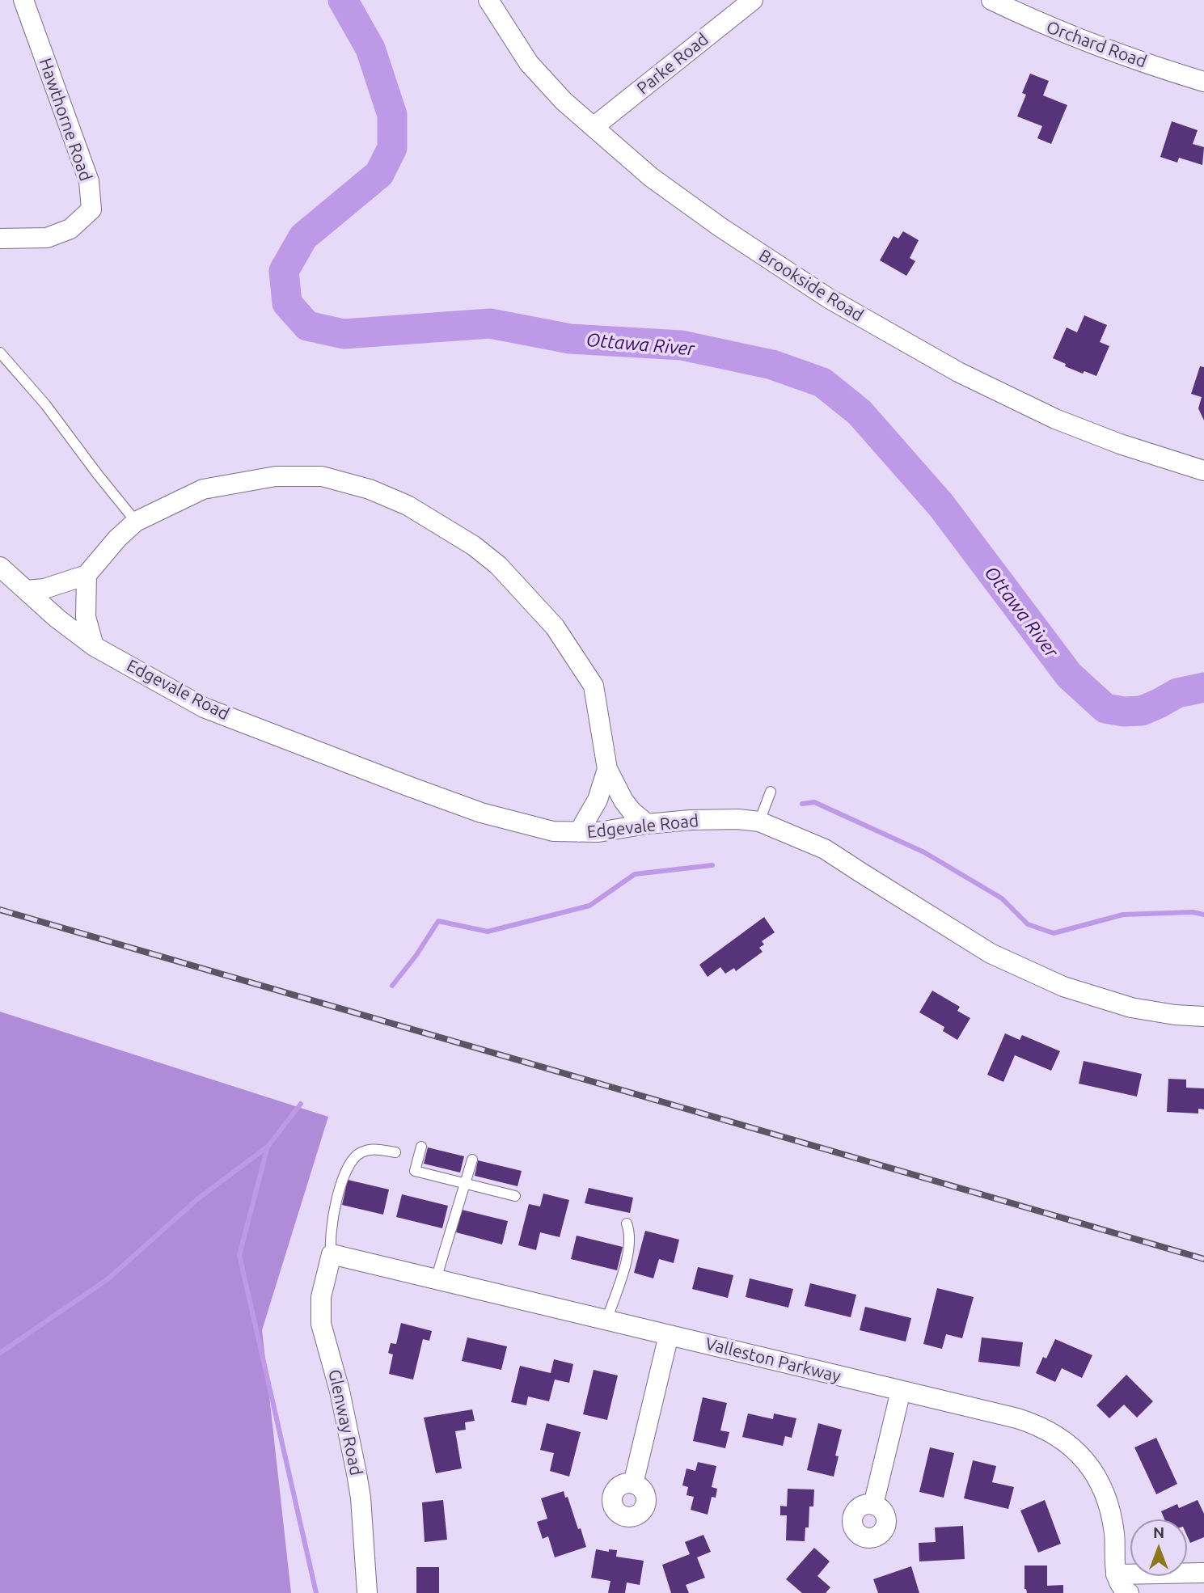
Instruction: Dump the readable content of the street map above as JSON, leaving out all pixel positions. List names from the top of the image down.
{
  "streets": {
    "street": [
      "Orchard Road",
      "Parke Road",
      "Hawthorne Road",
      "Brookside Road",
      "Edgevale Road",
      "Valleston Parkway",
      "Glenway Road"
    ]
  },
  "crossings": [
    ["Parke Road", "Brookside Road"],
    ["Valleston Parkway", "Glenway Road"]
  ],
  "water": ["Ottawa River"],
  "north": "top"
}
